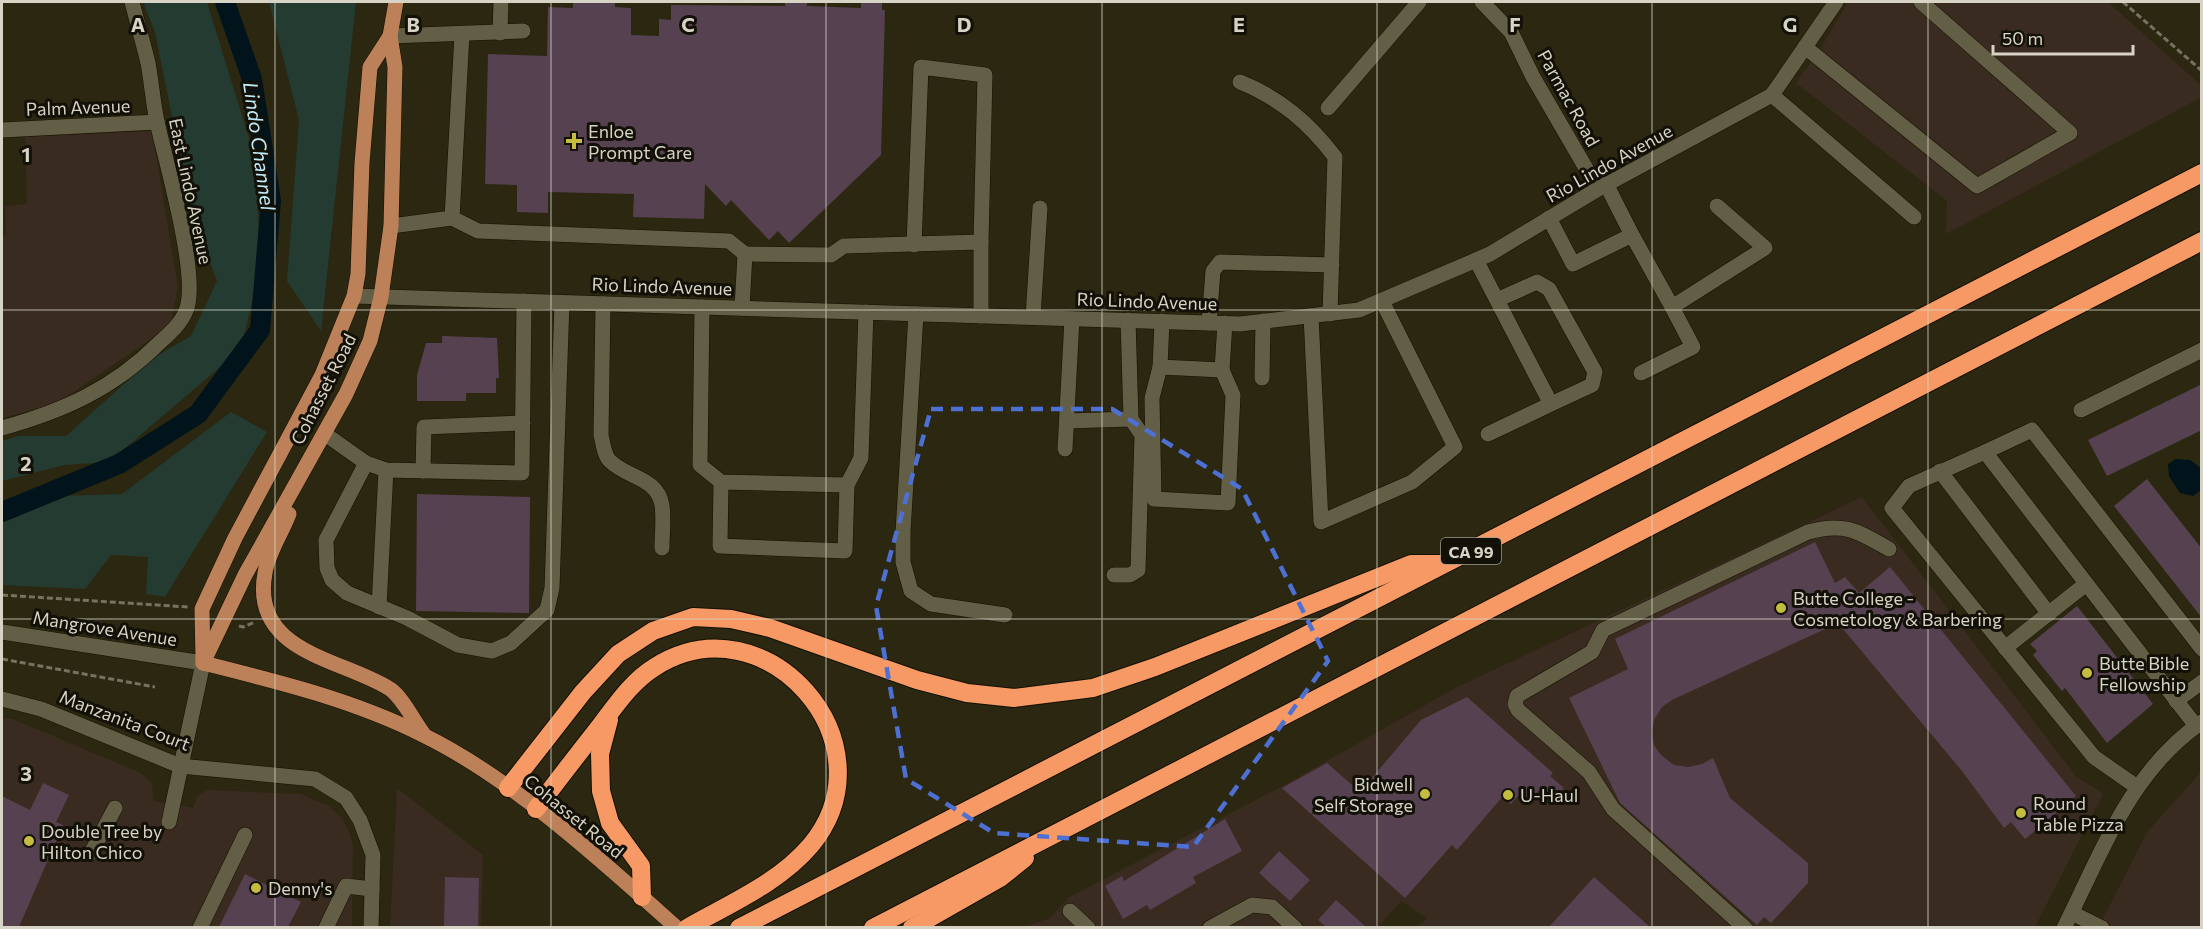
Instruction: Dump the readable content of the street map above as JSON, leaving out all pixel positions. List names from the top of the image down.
{
  "streets": {
    "highway": ["CA 99"],
    "main road": ["Cohasset Road"],
    "street": [
      "Parmac Road",
      "Palm Avenue",
      "Rio Lindo Avenue",
      "East Lindo Avenue",
      "Mangrove Avenue",
      "Manzanita Court"
    ]
  },
  "crossings": [
    ["Parmac Road", "Rio Lindo Avenue"],
    ["Palm Avenue", "East Lindo Avenue"],
    ["Rio Lindo Avenue", "Cohasset Road"],
    ["Cohasset Road", "Mangrove Avenue"]
  ],
  "water": ["Lindo Channel"],
  "places": {
    "health": ["Enloe Prompt Care"],
    "other": [
      "Butte College - Cosmetology & Barbering",
      "Butte Bible Fellowship",
      "Bidwell Self Storage",
      "U-Haul",
      "Round Table Pizza",
      "Double Tree by Hilton Chico",
      "Denny's"
    ]
  },
  "scale_bar": "50 m",
  "grid": {
    "columns": [
      "A",
      "B",
      "C",
      "D",
      "E",
      "F",
      "G"
    ],
    "rows": ["1", "2", "3"]
  }
}
